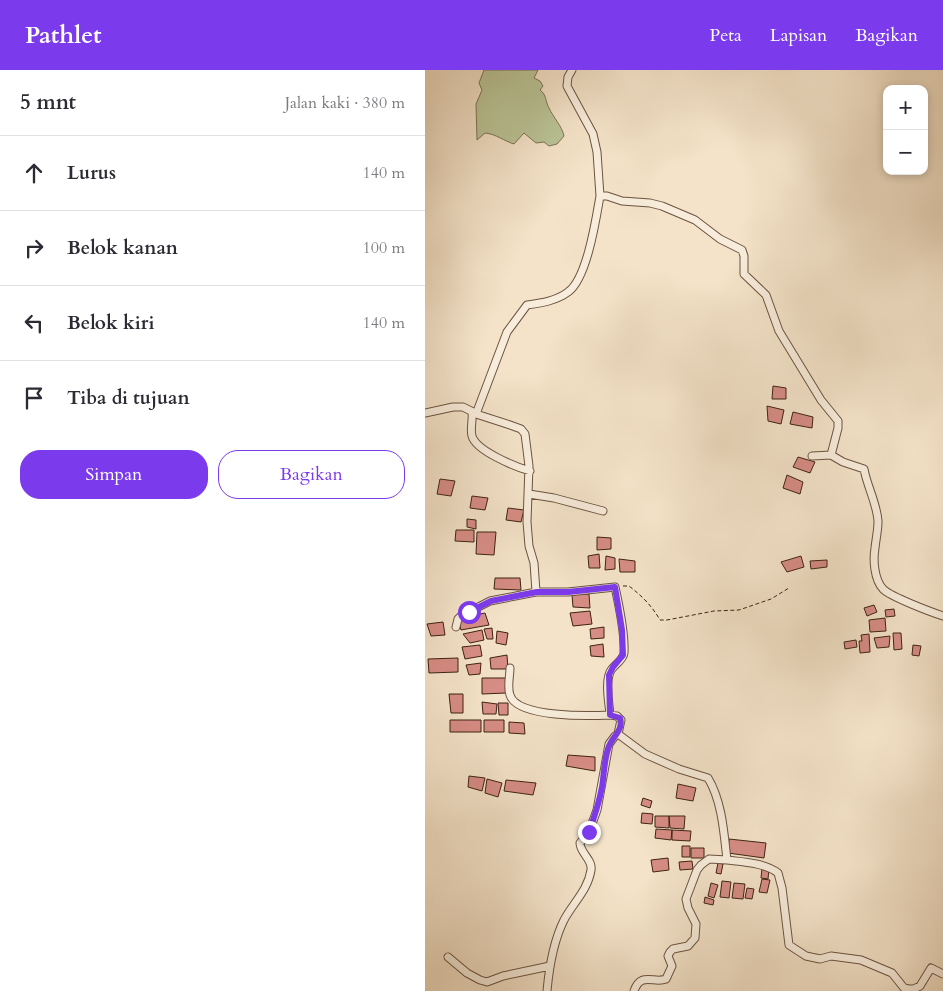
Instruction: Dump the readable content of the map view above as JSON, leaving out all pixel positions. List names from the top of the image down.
{
  "page": {
    "header": "Pathlet",
    "nav": ["Peta", "Lapisan", "Bagikan"],
    "heading": ["5 mnt", "Jalan kaki · 380 m"],
    "map_buttons": ["+", "−"],
    "list": [
      ["Lurus", "140 m"],
      ["Belok kanan", "100 m"],
      ["Belok kiri", "140 m"],
      "Tiba di tujuan"
    ],
    "buttons": ["Simpan", "Bagikan"]
  }
}
